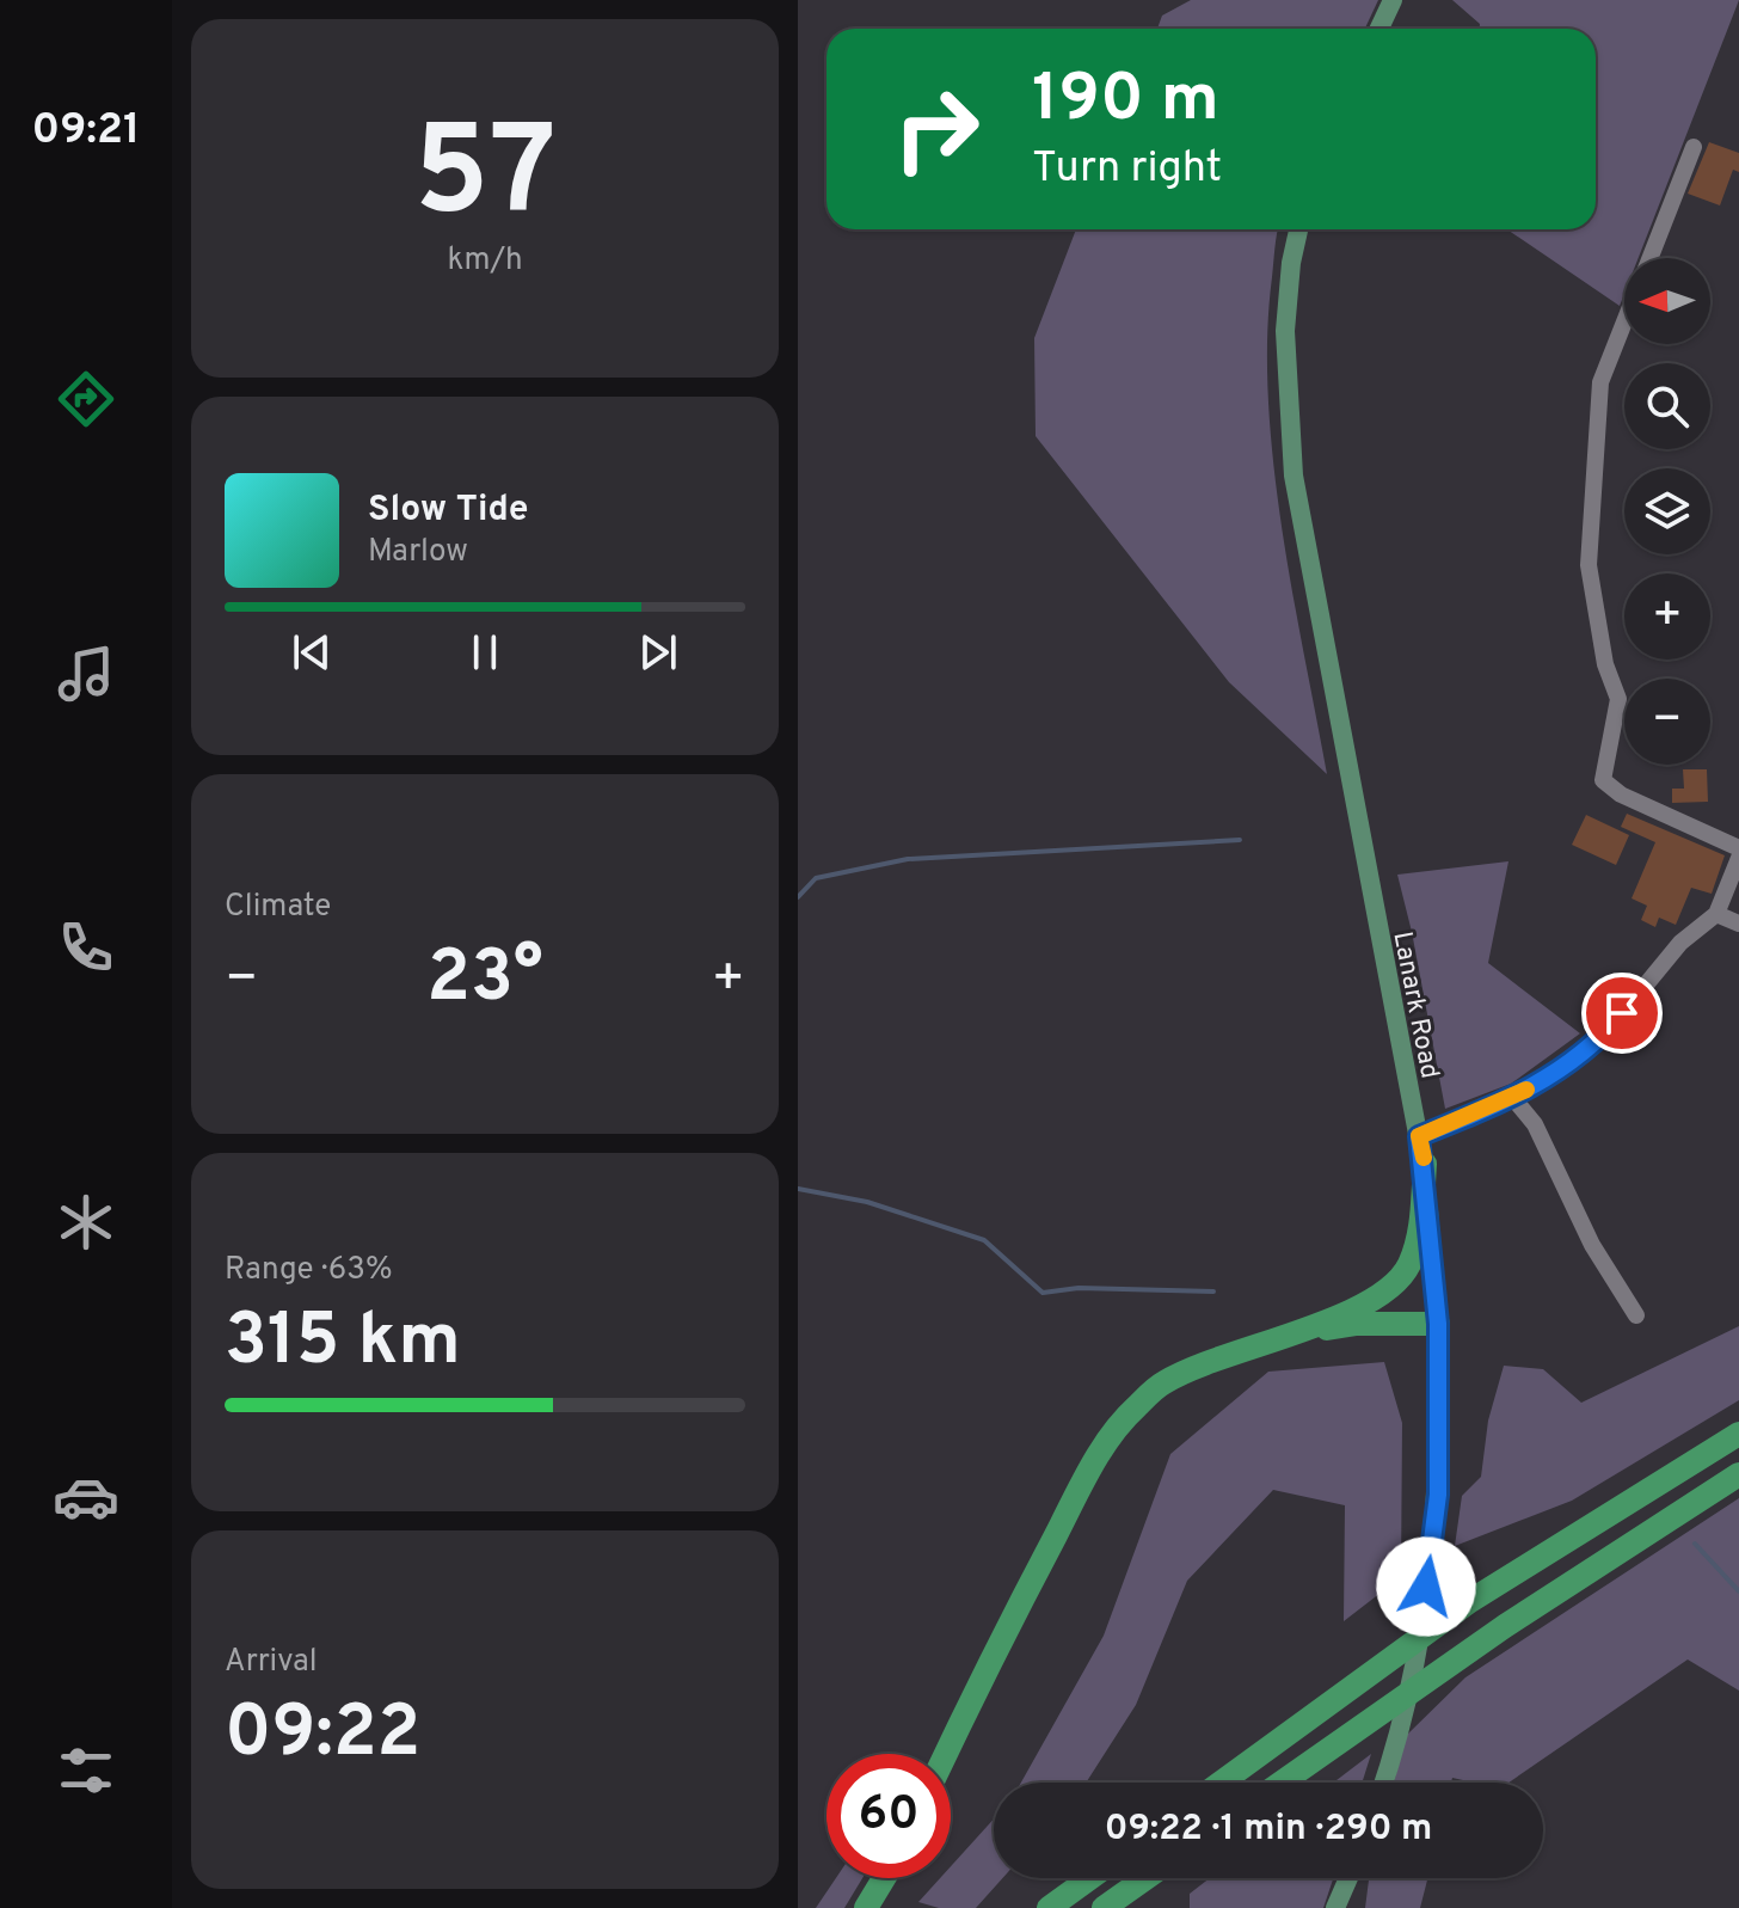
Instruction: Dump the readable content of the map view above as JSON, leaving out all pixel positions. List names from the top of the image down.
{
  "streets": {
    "main road": ["Lanark Road"]
  },
  "north": "left",
  "page": {
    "tabs": "09:21",
    "tile": [
      ["57", "km/h"],
      "Climate",
      ["Range · 63%", "315 km"],
      ["Arrival", "09:22"]
    ],
    "turn": ["190 m", "Turn right"],
    "map_buttons": ["+", "−"],
    "song": ["Slow Tide", "Marlow"],
    "heat": ["−", "23°", "+"],
    "limit": "60",
    "trip": "09:22 · 1 min · 290 m"
  }
}
